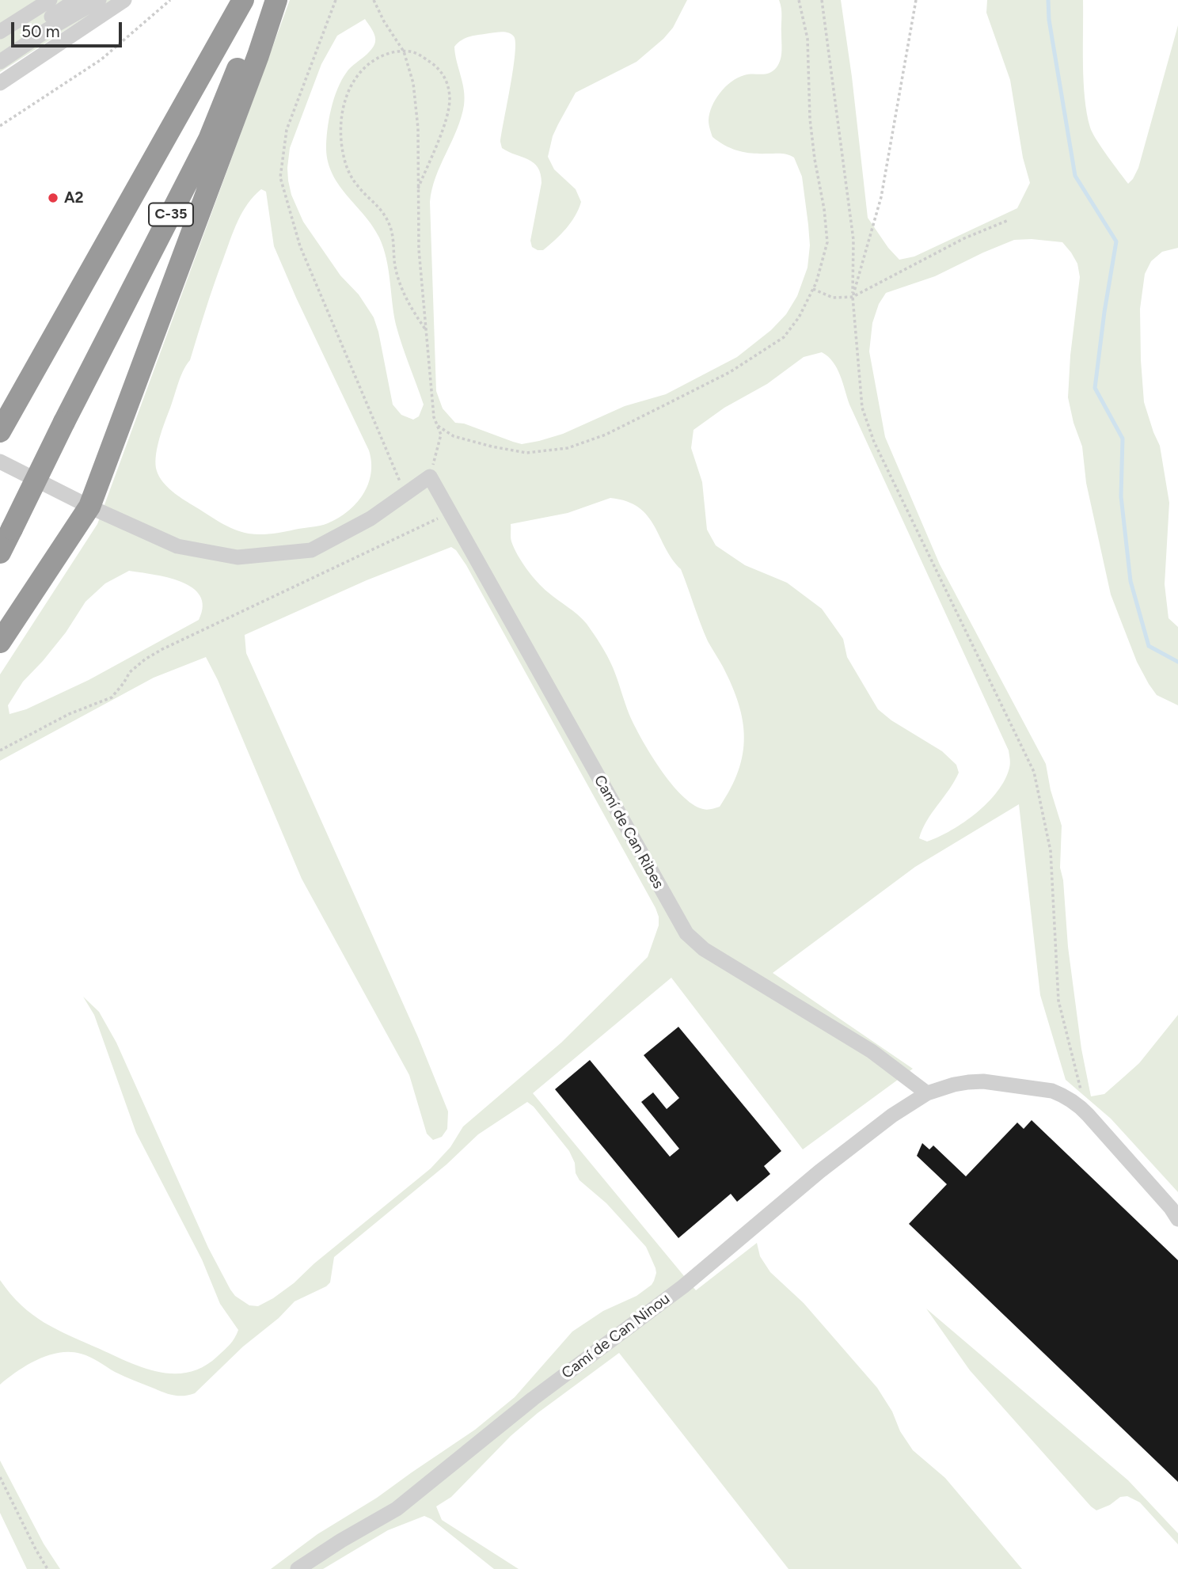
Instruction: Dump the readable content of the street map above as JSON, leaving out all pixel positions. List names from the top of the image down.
{
  "streets": {
    "highway": ["C-35"],
    "street": ["Camí de Can Ribes", "Camí de Can Ninou"]
  },
  "crossings": [
    ["Camí de Can Ribes", "Camí de Can Ninou"]
  ],
  "places": ["A2"],
  "scale_bar": "50 m"
}
